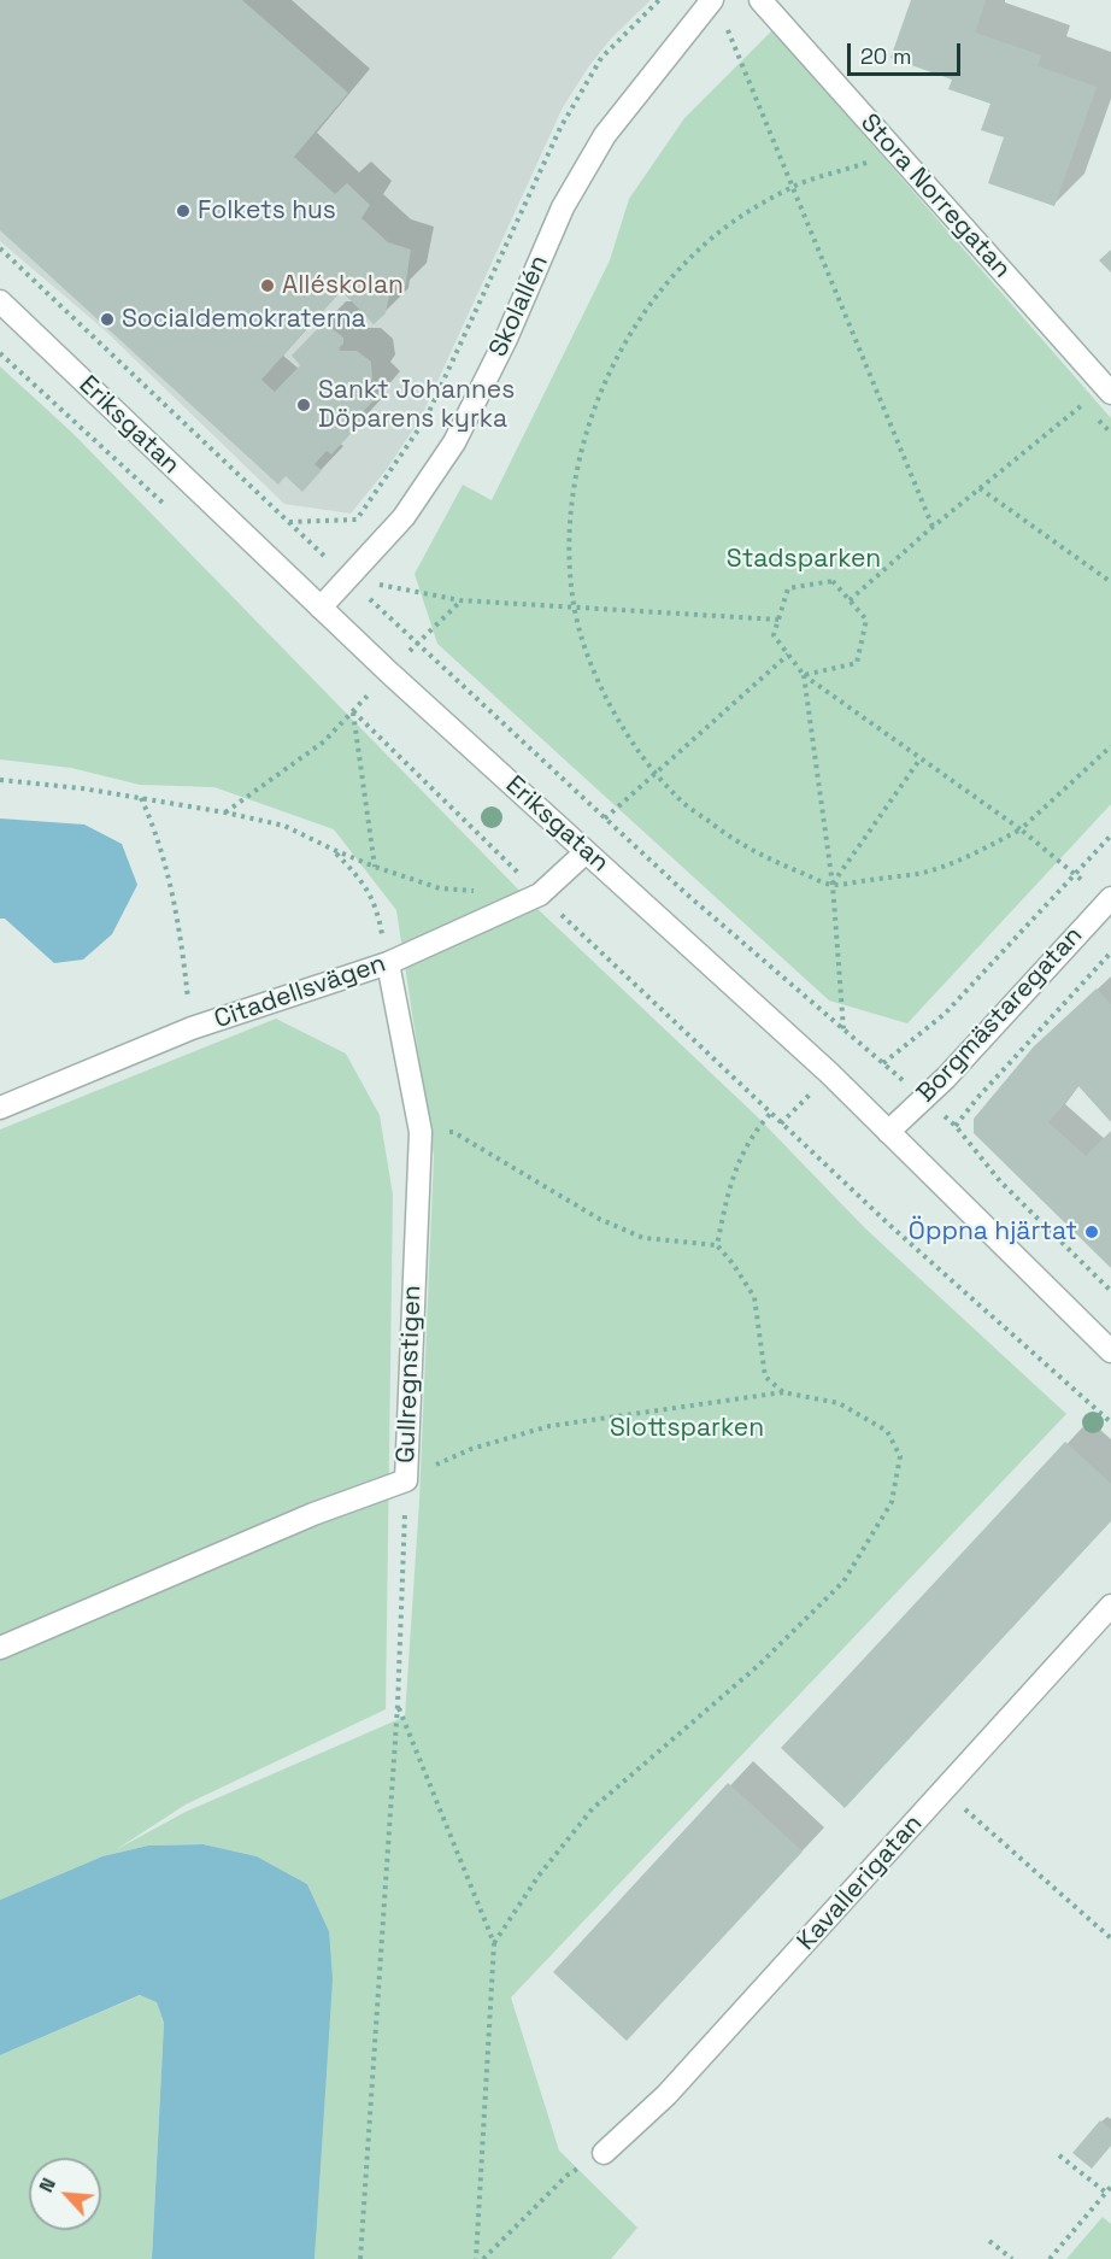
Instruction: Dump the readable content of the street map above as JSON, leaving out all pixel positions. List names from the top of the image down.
{
  "streets": {
    "street": [
      "Stora Norregatan",
      "Skolallén",
      "Eriksgatan",
      "Citadellsvägen",
      "Borgmästaregatan",
      "Gullregnstigen",
      "Kavallerigatan"
    ]
  },
  "crossings": [
    ["Skolallén", "Eriksgatan"],
    ["Eriksgatan", "Citadellsvägen"],
    ["Eriksgatan", "Borgmästaregatan"],
    ["Citadellsvägen", "Gullregnstigen"]
  ],
  "parks": ["Stadsparken", "Slottsparken"],
  "places": [
    "Folkets hus",
    "Alléskolan",
    "Socialdemokraterna",
    "Sankt Johannes Döparens kyrka",
    "Öppna hjärtat"
  ],
  "scale_bar": "20 m",
  "north": "top left"
}
